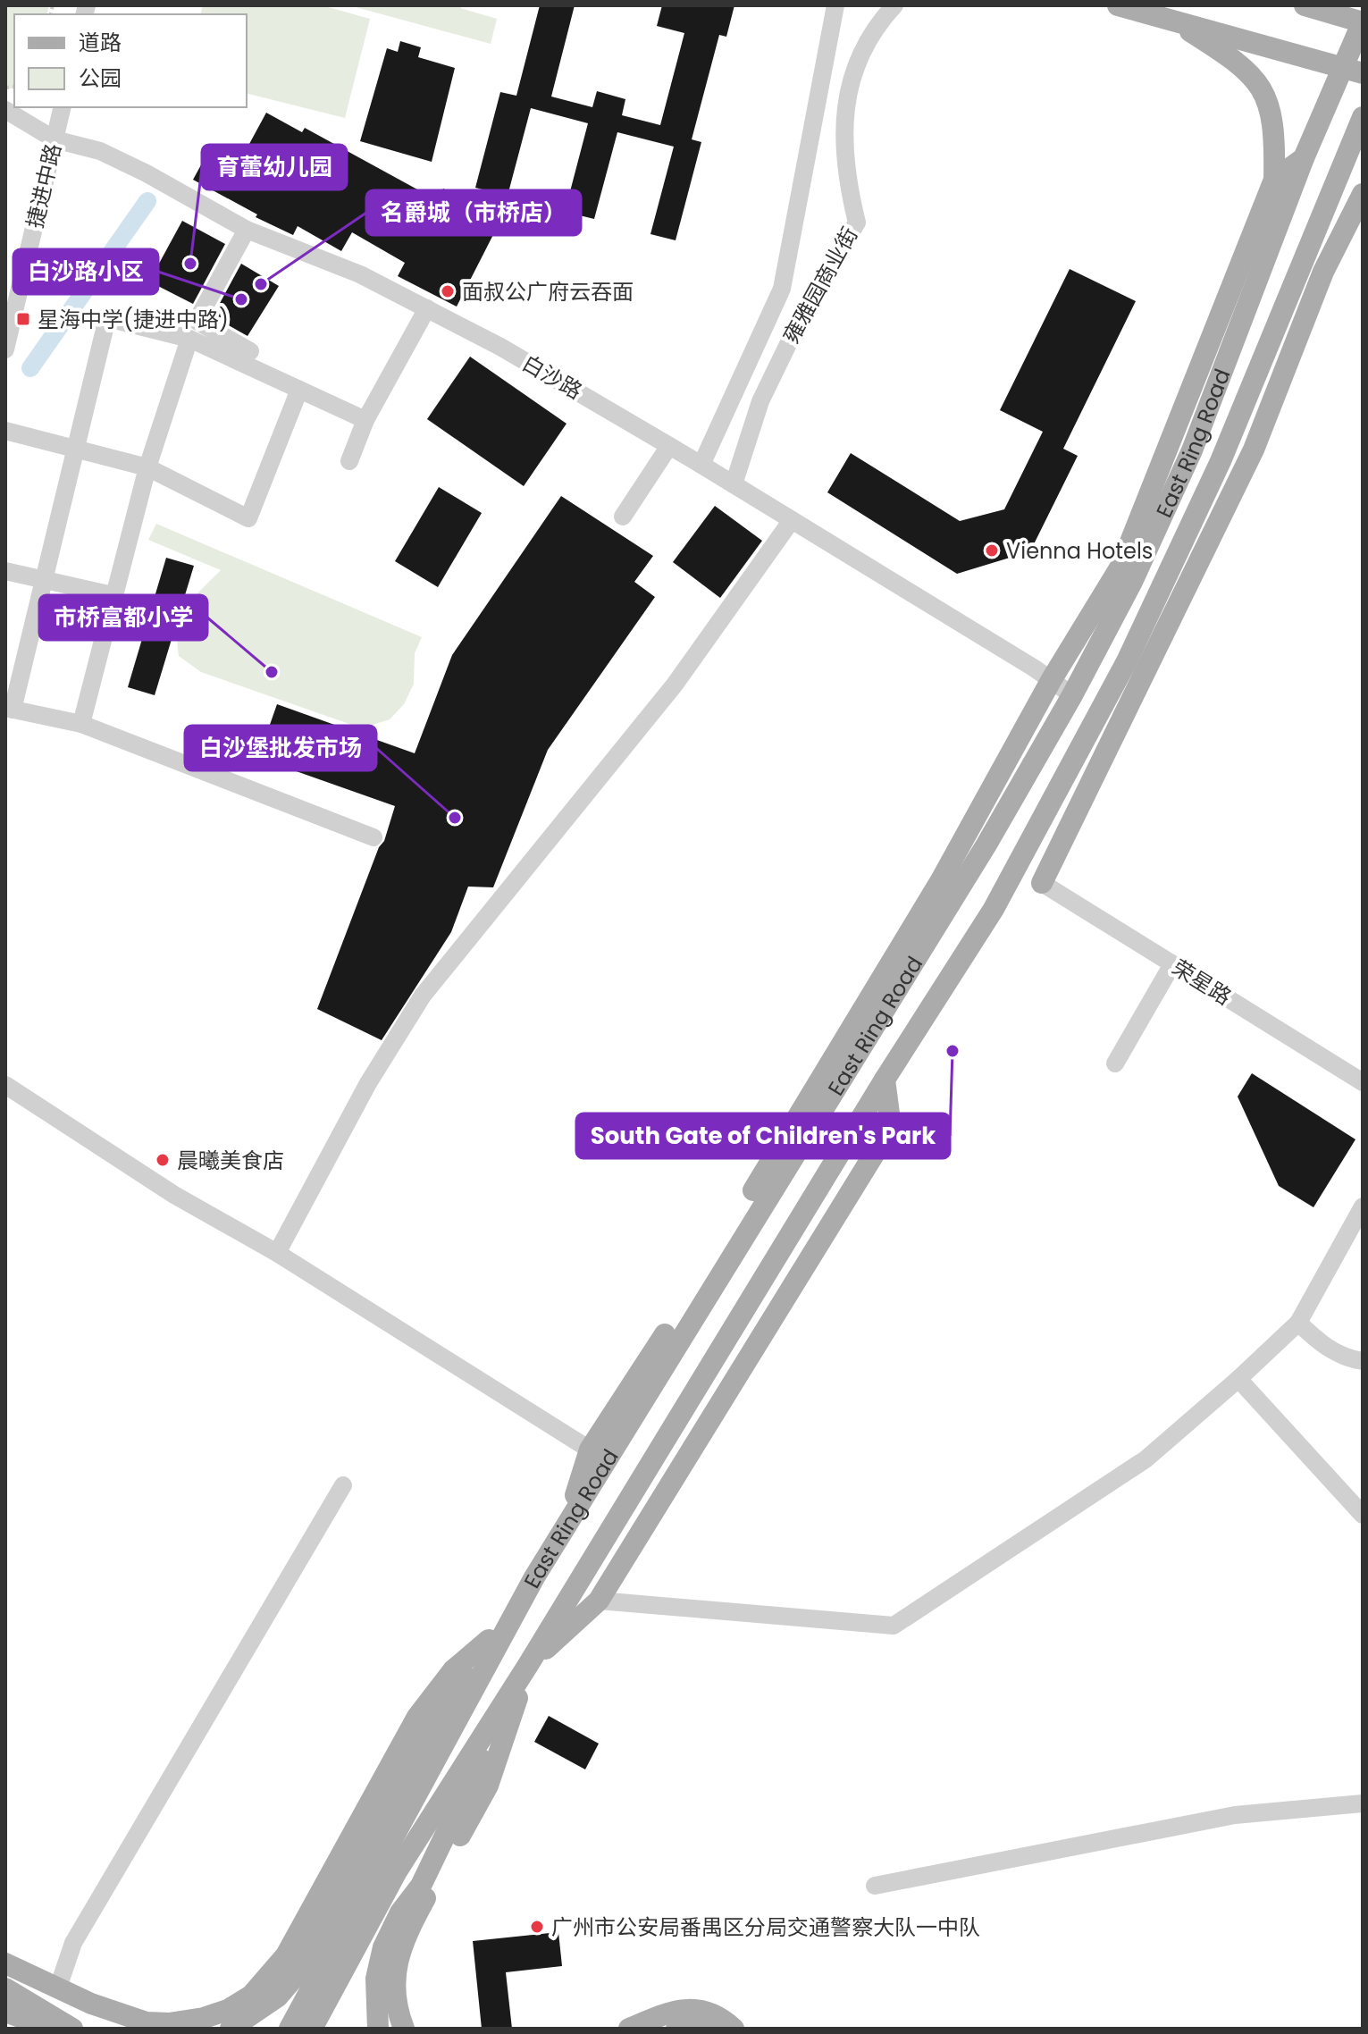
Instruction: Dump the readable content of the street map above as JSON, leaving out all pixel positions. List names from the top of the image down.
{
  "streets": {
    "main road": ["East Ring Road"],
    "street": [
      "捷进中路",
      "雍雅园商业街",
      "白沙路",
      "荣星路"
    ]
  },
  "crossings": [
    ["捷进中路", "白沙路"],
    ["雍雅园商业街", "白沙路"],
    ["白沙路", "East Ring Road"]
  ],
  "places": {
    "other": [
      "育蕾幼儿园",
      "名爵城（市桥店）",
      "面叔公广府云吞面",
      "白沙路小区",
      "Vienna Hotels",
      "市桥富都小学",
      "白沙堡批发市场",
      "South Gate of Children's Park",
      "晨曦美食店",
      "广州市公安局番禺区分局交通警察大队一中队"
    ],
    "transit": ["星海中学(捷进中路)"]
  },
  "legend": ["道路", "公园"]
}
